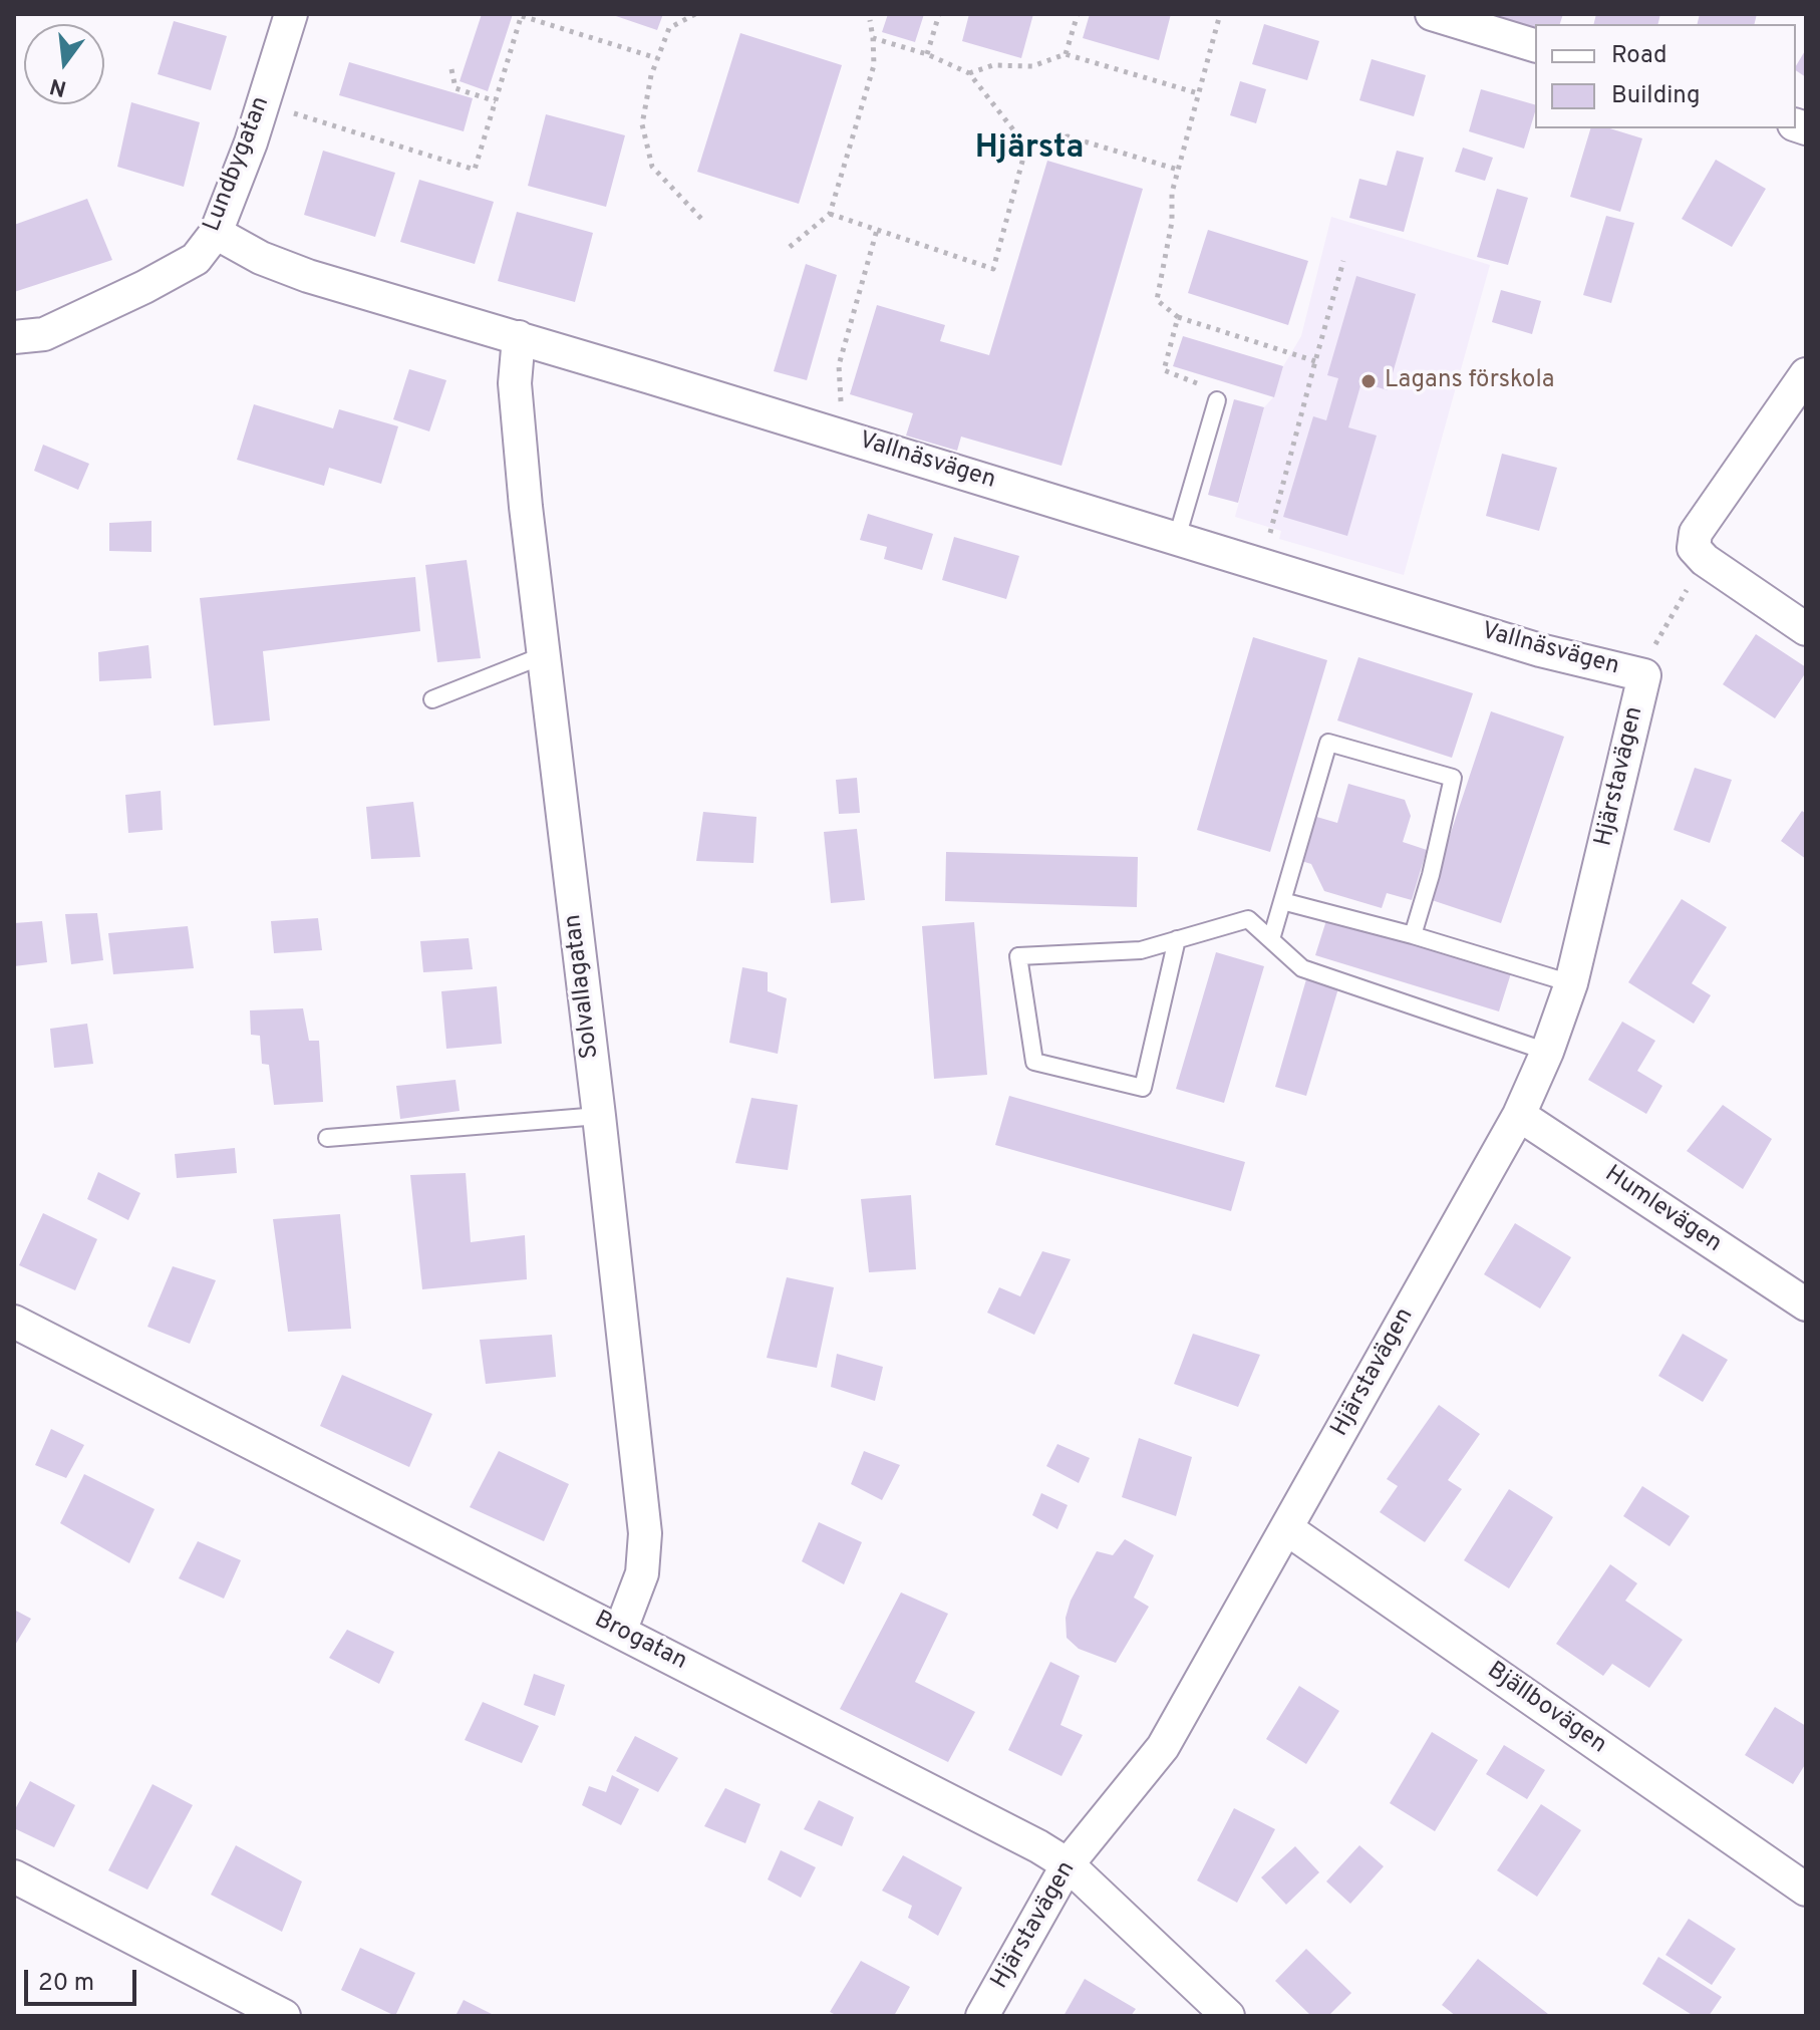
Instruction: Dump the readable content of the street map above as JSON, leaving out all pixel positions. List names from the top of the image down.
{
  "streets": {
    "street": [
      "Lundbygatan",
      "Vallnäsvägen",
      "Hjärstavägen",
      "Solvallagatan",
      "Humlevägen",
      "Brogatan",
      "Bjällbovägen"
    ]
  },
  "crossings": [
    ["Lundbygatan", "Vallnäsvägen"],
    ["Vallnäsvägen", "Hjärstavägen"],
    ["Vallnäsvägen", "Solvallagatan"],
    ["Hjärstavägen", "Humlevägen"],
    ["Hjärstavägen", "Brogatan"],
    ["Hjärstavägen", "Bjällbovägen"],
    ["Solvallagatan", "Brogatan"]
  ],
  "districts": ["Hjärsta"],
  "places": ["Lagans förskola"],
  "legend": ["Road", "Building"],
  "scale_bar": "20 m",
  "north": "bottom"
}
